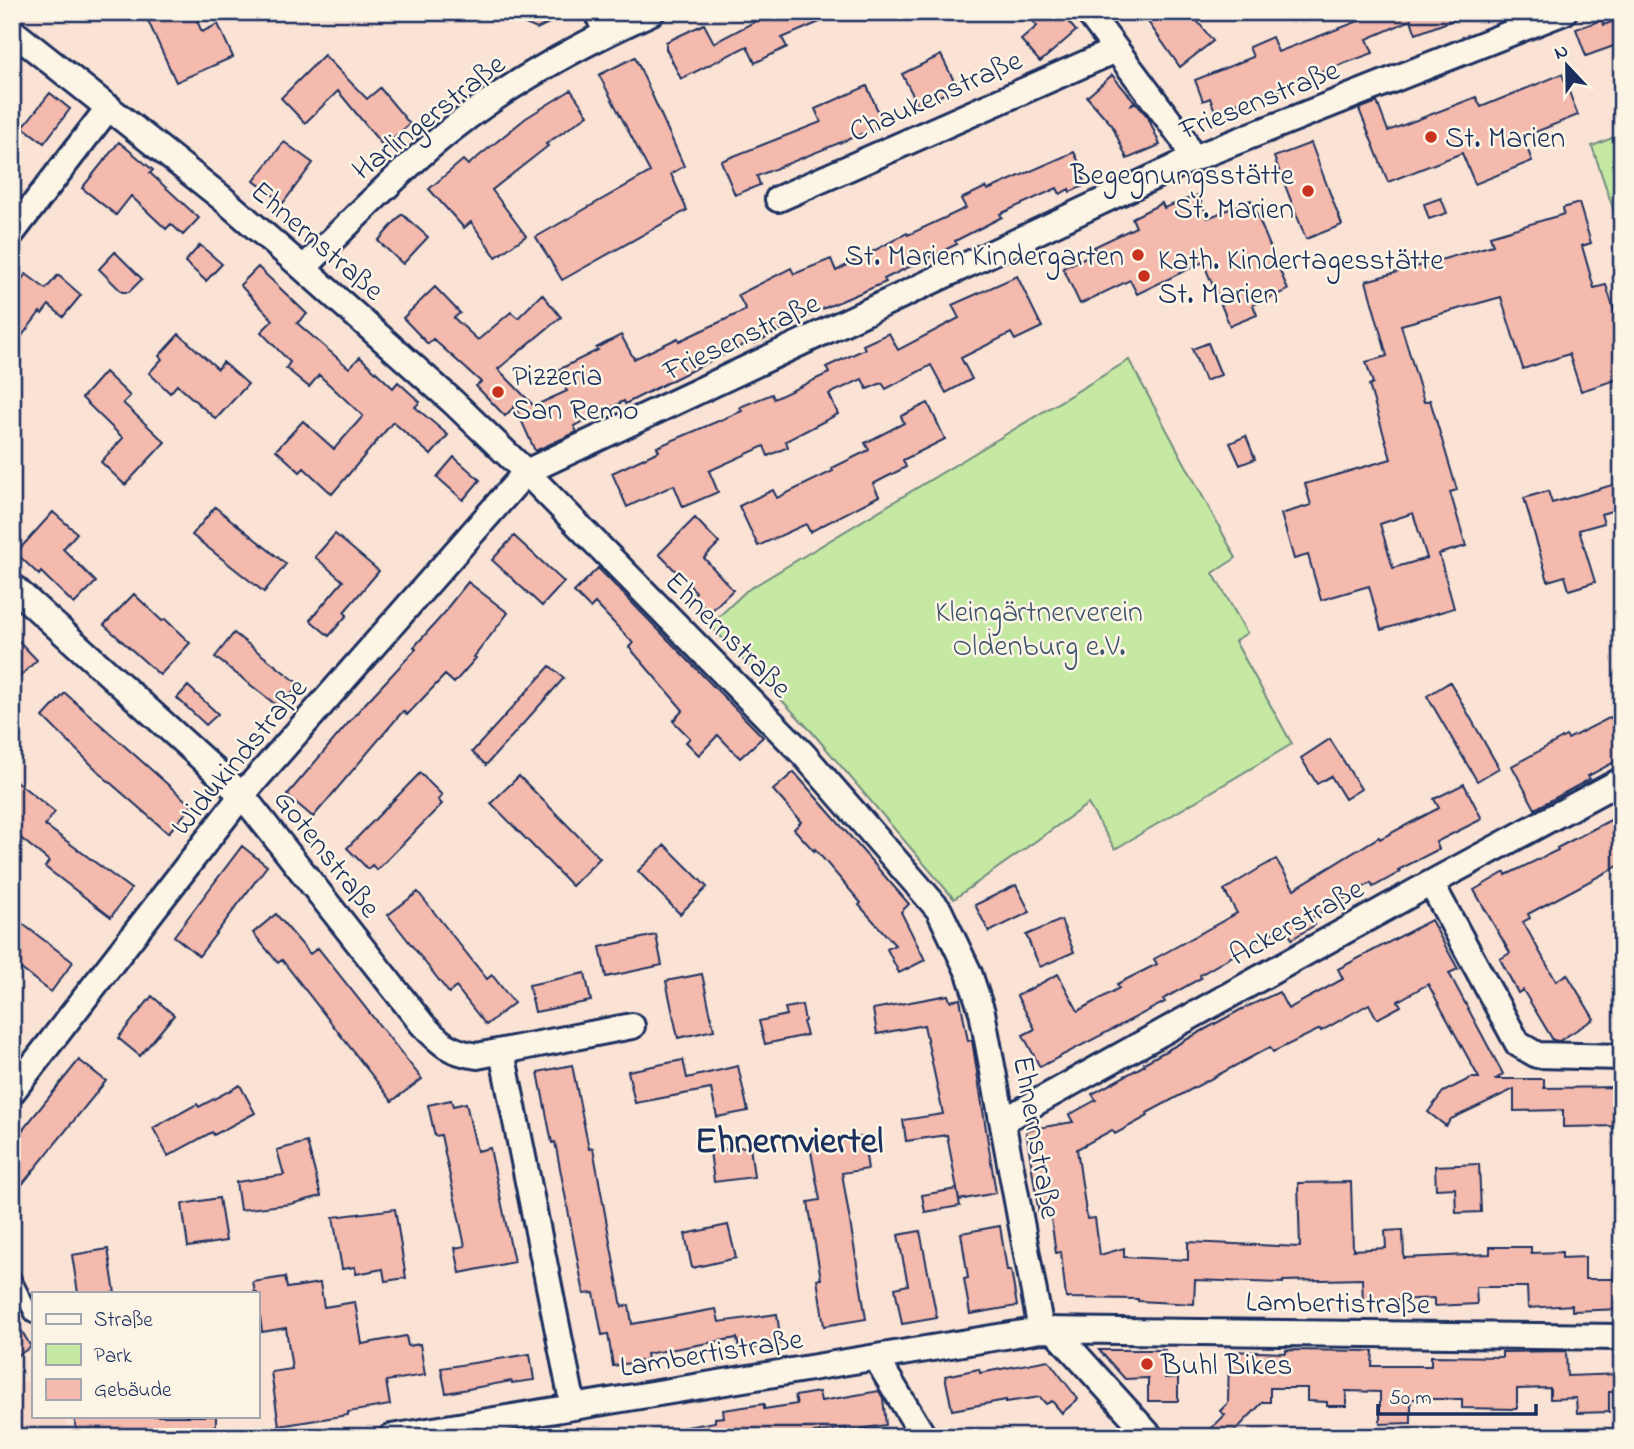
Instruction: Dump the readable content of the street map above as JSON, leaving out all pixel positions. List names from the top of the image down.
{
  "streets": {
    "street": [
      "Chaukenstraße",
      "Friesenstraße",
      "Harlingerstraße",
      "Ehnernstraße",
      "Widukindstraße",
      "Gotenstraße",
      "Ackerstraße",
      "Lambertistraße"
    ]
  },
  "crossings": [
    ["Friesenstraße", "Ehnernstraße"],
    ["Friesenstraße", "Widukindstraße"],
    ["Harlingerstraße", "Ehnernstraße"],
    ["Ehnernstraße", "Widukindstraße"],
    ["Ehnernstraße", "Ackerstraße"],
    ["Ehnernstraße", "Lambertistraße"],
    ["Widukindstraße", "Gotenstraße"]
  ],
  "districts": ["Ehnernviertel"],
  "parks": ["Kleingärtnerverein Oldenburg e.V."],
  "places": [
    "St. Marien",
    "Begegnungsstätte St. Marien",
    "St. Marien Kindergarten",
    "Kath. Kindertagesstätte St. Marien",
    "Pizzeria San Remo",
    "Buhl Bikes"
  ],
  "legend": ["Straße", "Park", "Gebäude"],
  "scale_bar": "50 m",
  "north": "top"
}
